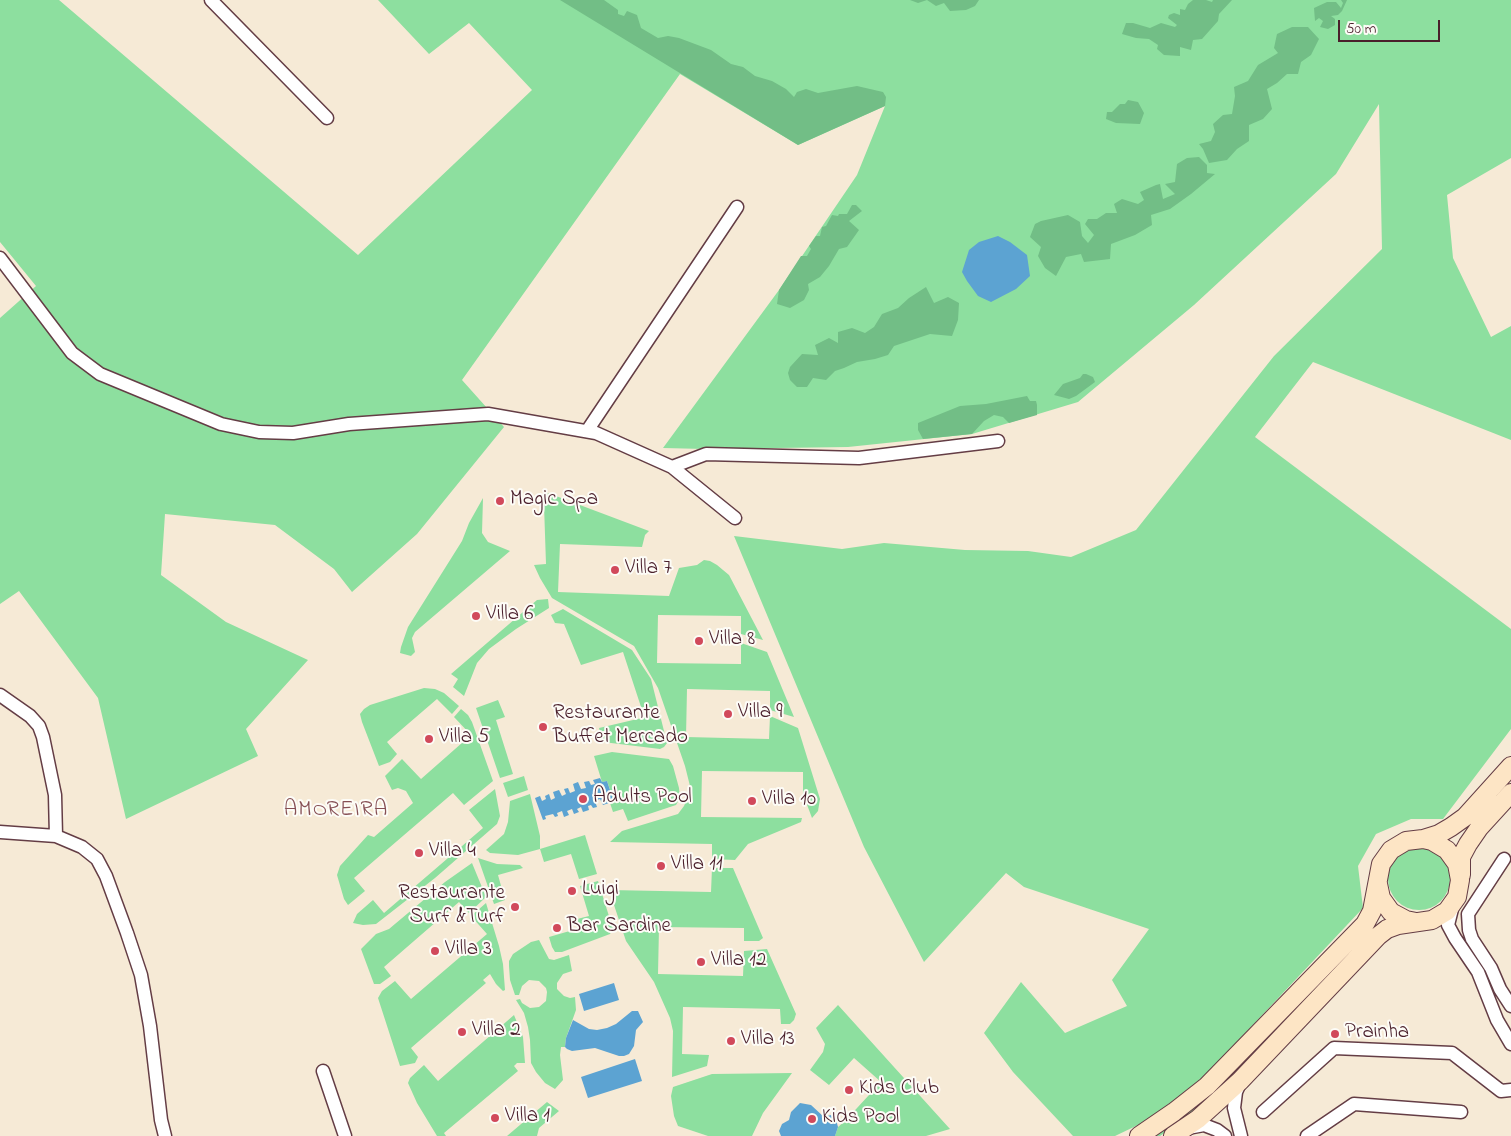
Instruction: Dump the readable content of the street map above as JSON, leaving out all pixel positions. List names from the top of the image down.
{
  "districts": ["AMOREIRA"],
  "places": [
    "Magic Spa",
    "Villa 7",
    "Villa 6",
    "Villa 8",
    "Villa 9",
    "Restaurante Buffet Mercado",
    "Villa 5",
    "Adults Pool",
    "Villa 10",
    "Villa 4",
    "Villa 11",
    "Luigi",
    "Restaurante Surf &Turf",
    "Bar Sardine",
    "Villa 3",
    "Villa 12",
    "Villa 2",
    "Prainha",
    "Villa 13",
    "Kids Club",
    "Villa 1",
    "Kids Pool"
  ],
  "scale_bar": "50 m"
}
